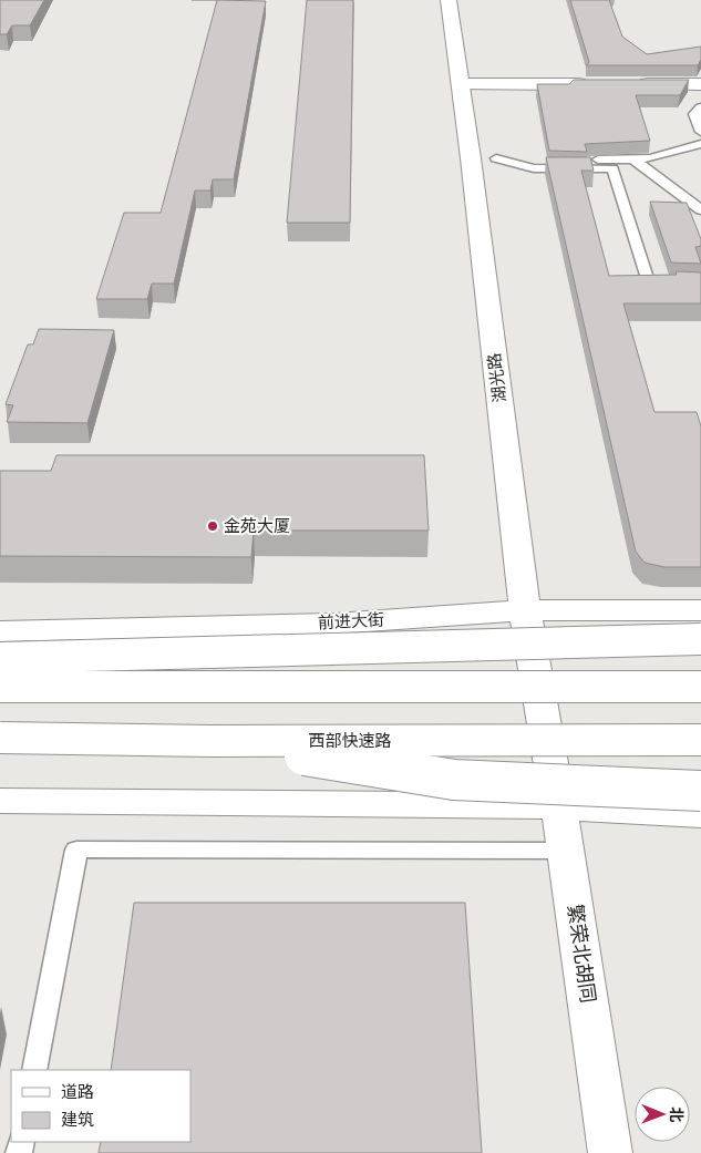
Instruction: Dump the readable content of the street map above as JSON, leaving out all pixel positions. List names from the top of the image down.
{
  "streets": {
    "main road": [
      "湖光路",
      "前进大街",
      "西部快速路",
      "繁荣北胡同"
    ]
  },
  "crossings": [
    ["湖光路", "前进大街"],
    ["湖光路", "繁荣北胡同"]
  ],
  "places": ["金苑大厦"],
  "legend": ["道路", "建筑"],
  "north": "right"
}
